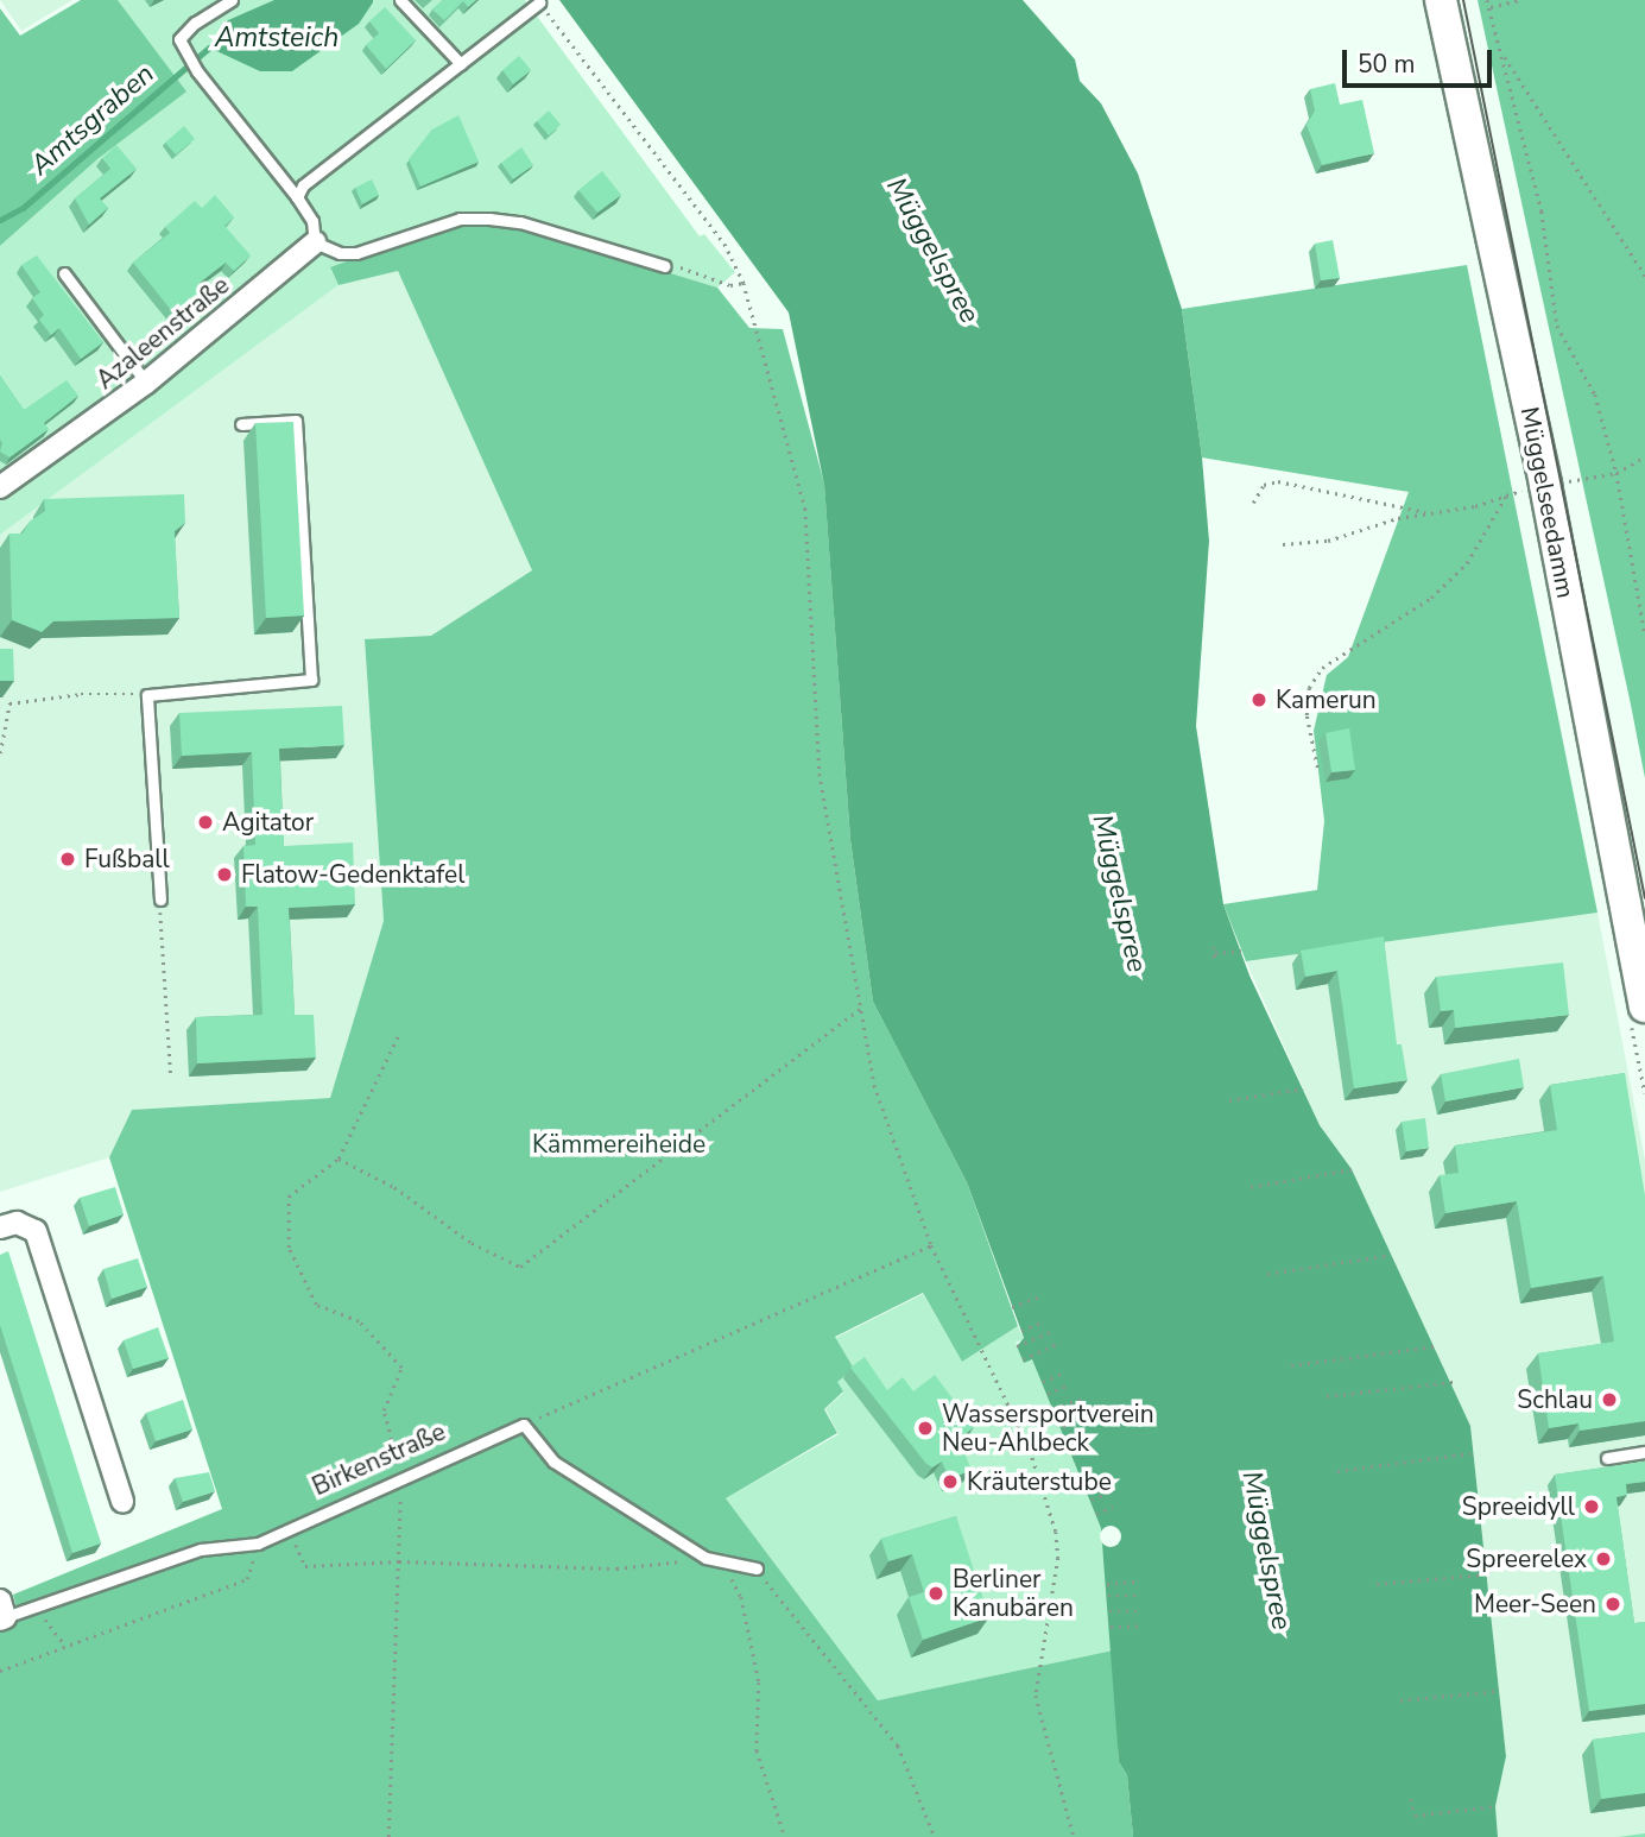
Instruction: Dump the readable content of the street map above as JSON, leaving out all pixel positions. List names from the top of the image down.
{
  "streets": {
    "main road": ["Müggelseedamm"],
    "street": ["Azaleenstraße"],
    "lane": ["Birkenstraße"]
  },
  "water": ["Amtsteich", "Amtsgraben", "Müggelspree"],
  "parks": ["Kämmereiheide"],
  "places": [
    "Kamerun",
    "Agitator",
    "Fußball",
    "Flatow-Gedenktafel",
    "Schlau",
    "Wassersportverein Neu-Ahlbeck",
    "Kräuterstube",
    "Spreeidyll",
    "Spreerelex",
    "Berliner Kanubären",
    "Meer-Seen"
  ],
  "scale_bar": "50 m"
}
